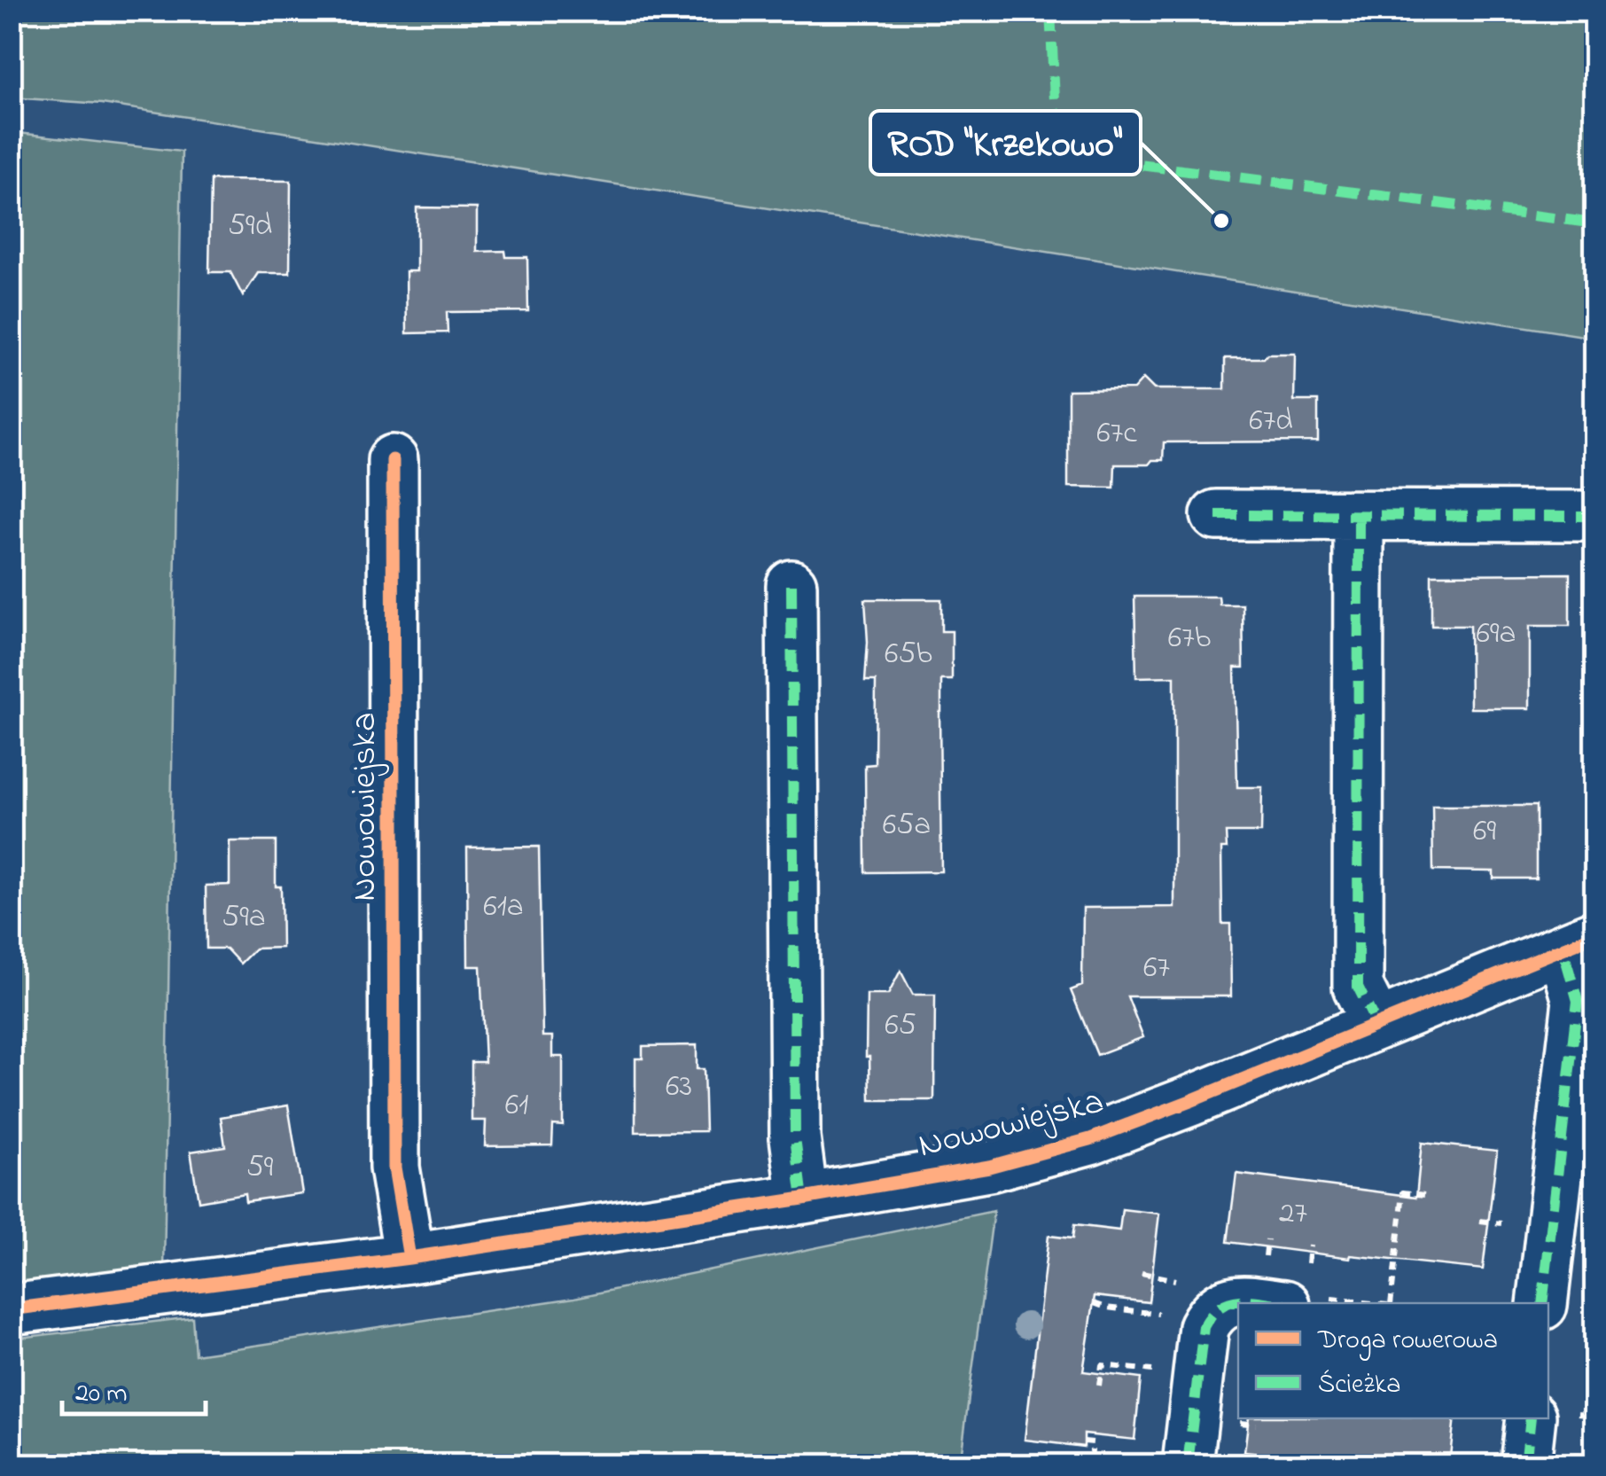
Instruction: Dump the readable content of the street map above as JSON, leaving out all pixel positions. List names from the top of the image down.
{
  "streets": {
    "street": ["Nowowiejska"]
  },
  "places": ["ROD \"Krzekowo\""],
  "house_numbers": [
    "59d",
    "67d",
    "67c",
    "69a",
    "67b",
    "65b",
    "65a",
    "69",
    "61a",
    "59a",
    "67",
    "65",
    "63",
    "61",
    "59",
    "27"
  ],
  "legend": ["Droga rowerowa", "Ścieżka"],
  "scale_bar": "20 m"
}
